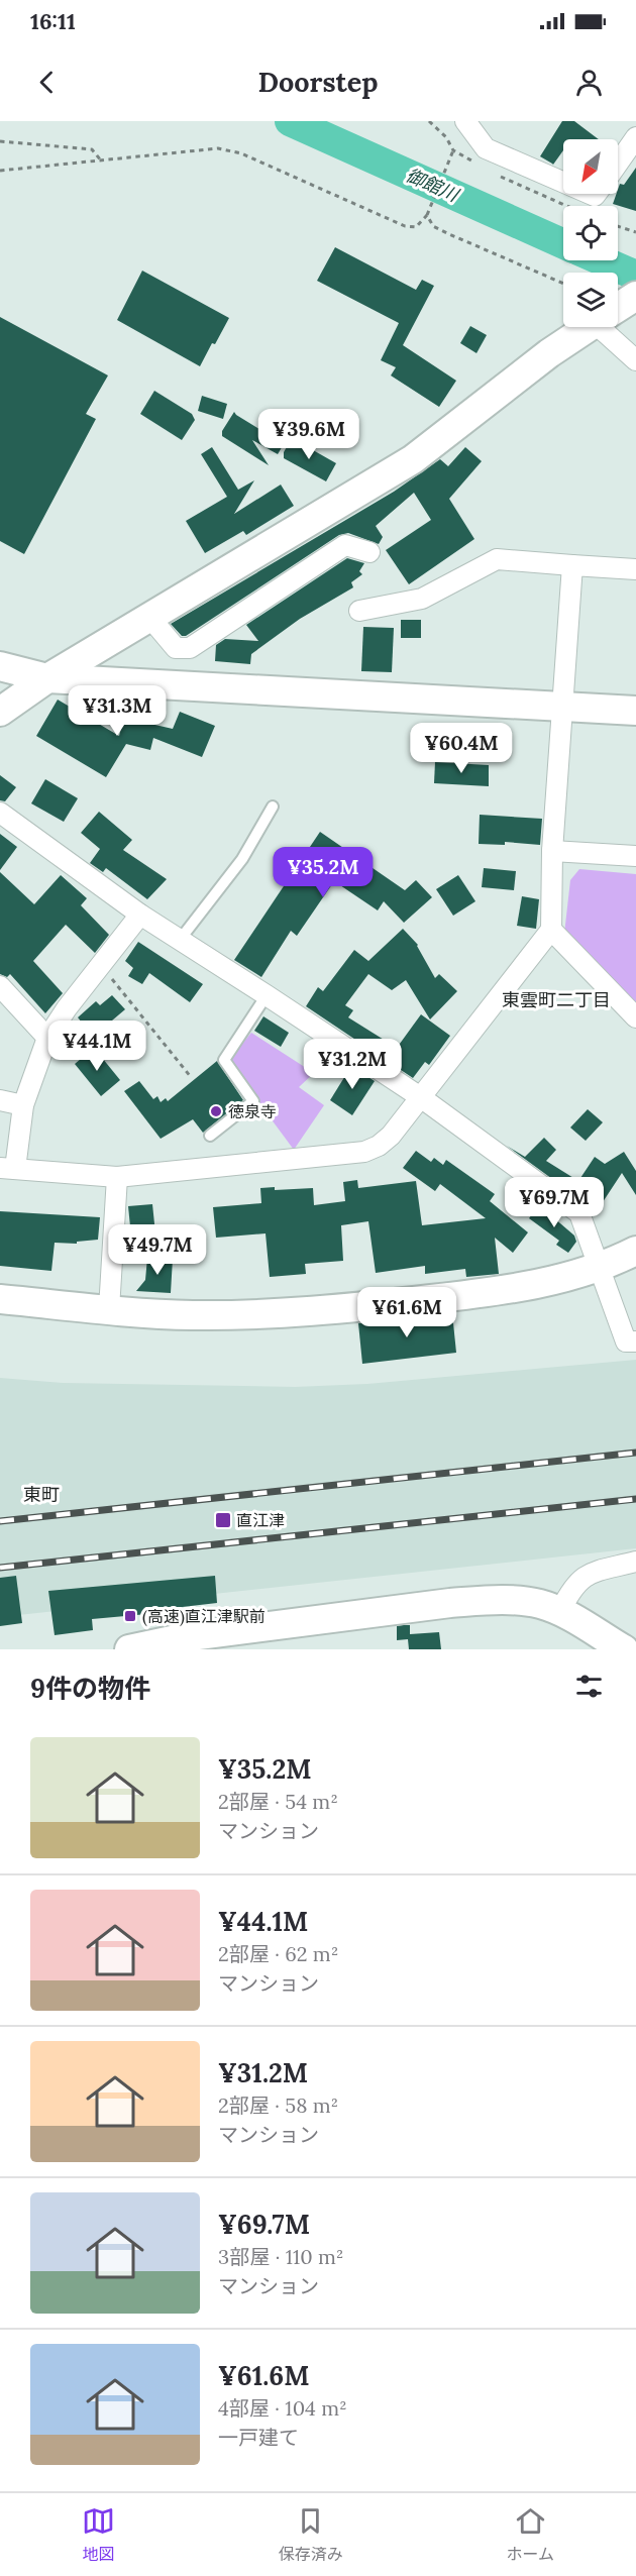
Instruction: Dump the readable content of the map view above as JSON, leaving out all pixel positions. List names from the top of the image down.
{
  "districts": ["東雲町二丁目", "東町"],
  "water": ["御館川"],
  "places": {
    "other": ["徳泉寺"],
    "transit": ["直江津", "(高速)直江津駅前"]
  },
  "north": "bottom left",
  "page": {
    "status": "16:11",
    "header": "Doorstep",
    "price": [
      "¥39.6M",
      "¥31.3M",
      "¥60.4M",
      "¥35.2M",
      "¥44.1M",
      "¥31.2M",
      "¥69.7M",
      "¥49.7M",
      "¥61.6M"
    ],
    "heading": "9件の物件",
    "list": [
      {
        "name": "¥35.2M",
        "note": "2部屋 · 54 m² · マンション"
      },
      {
        "name": "¥44.1M",
        "note": "2部屋 · 62 m² · マンション"
      },
      {
        "name": "¥31.2M",
        "note": "2部屋 · 58 m² · マンション"
      },
      {
        "name": "¥69.7M",
        "note": "3部屋 · 110 m² · マンション"
      },
      {
        "name": "¥61.6M",
        "note": "4部屋 · 104 m² · 一戸建て"
      }
    ],
    "tabs": ["地図", "保存済み", "ホーム"]
  }
}
